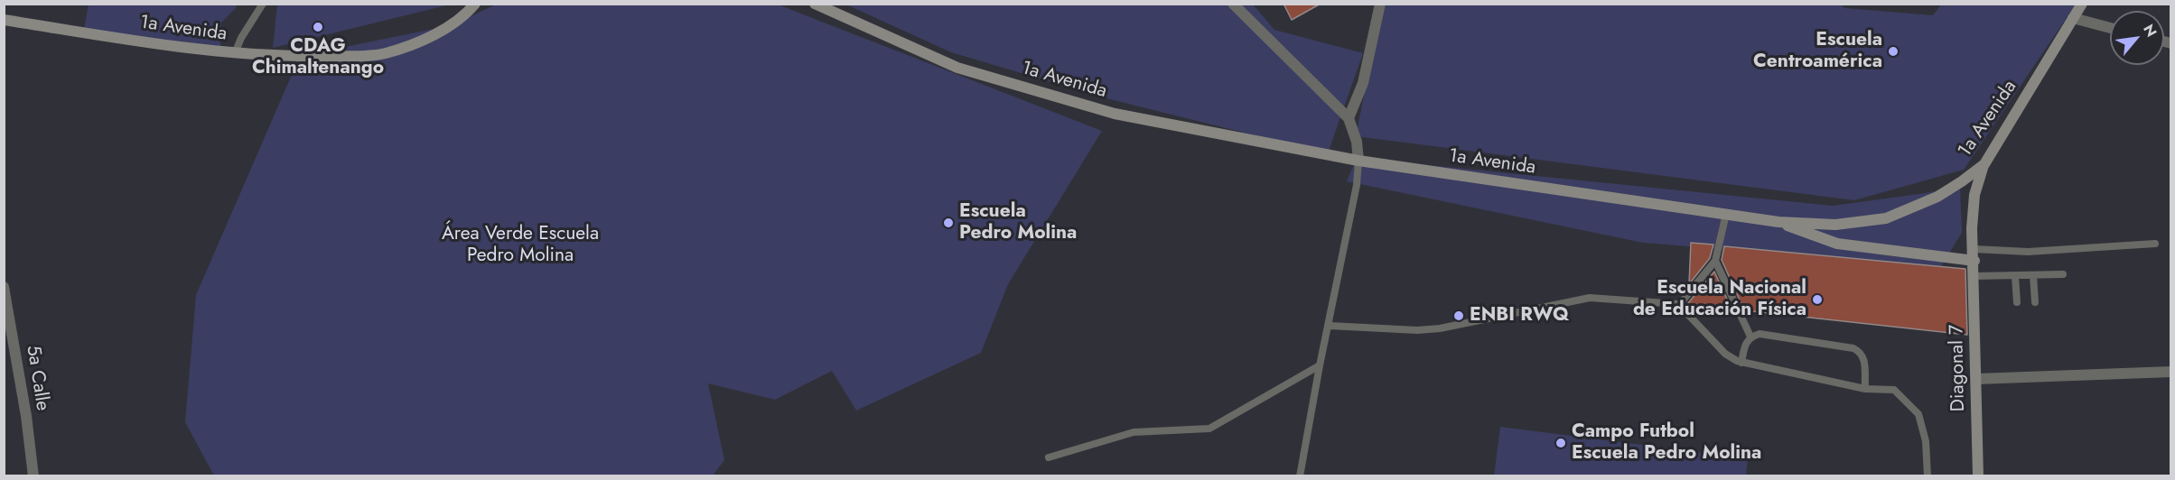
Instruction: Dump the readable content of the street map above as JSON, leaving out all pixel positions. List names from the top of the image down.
{
  "streets": {
    "main road": ["1a Avenida", "Diagonal 7"],
    "street": ["5a Calle"]
  },
  "crossings": [
    ["1a Avenida", "Diagonal 7"]
  ],
  "parks": ["Área Verde Escuela Pedro Molina"],
  "places": [
    "CDAG Chimaltenango",
    "Escuela Centroamérica",
    "Escuela Pedro Molina",
    "Escuela Nacional de Educación Física",
    "ENBI RWQ",
    "Campo Futbol Escuela Pedro Molina"
  ],
  "north": "top right"
}
